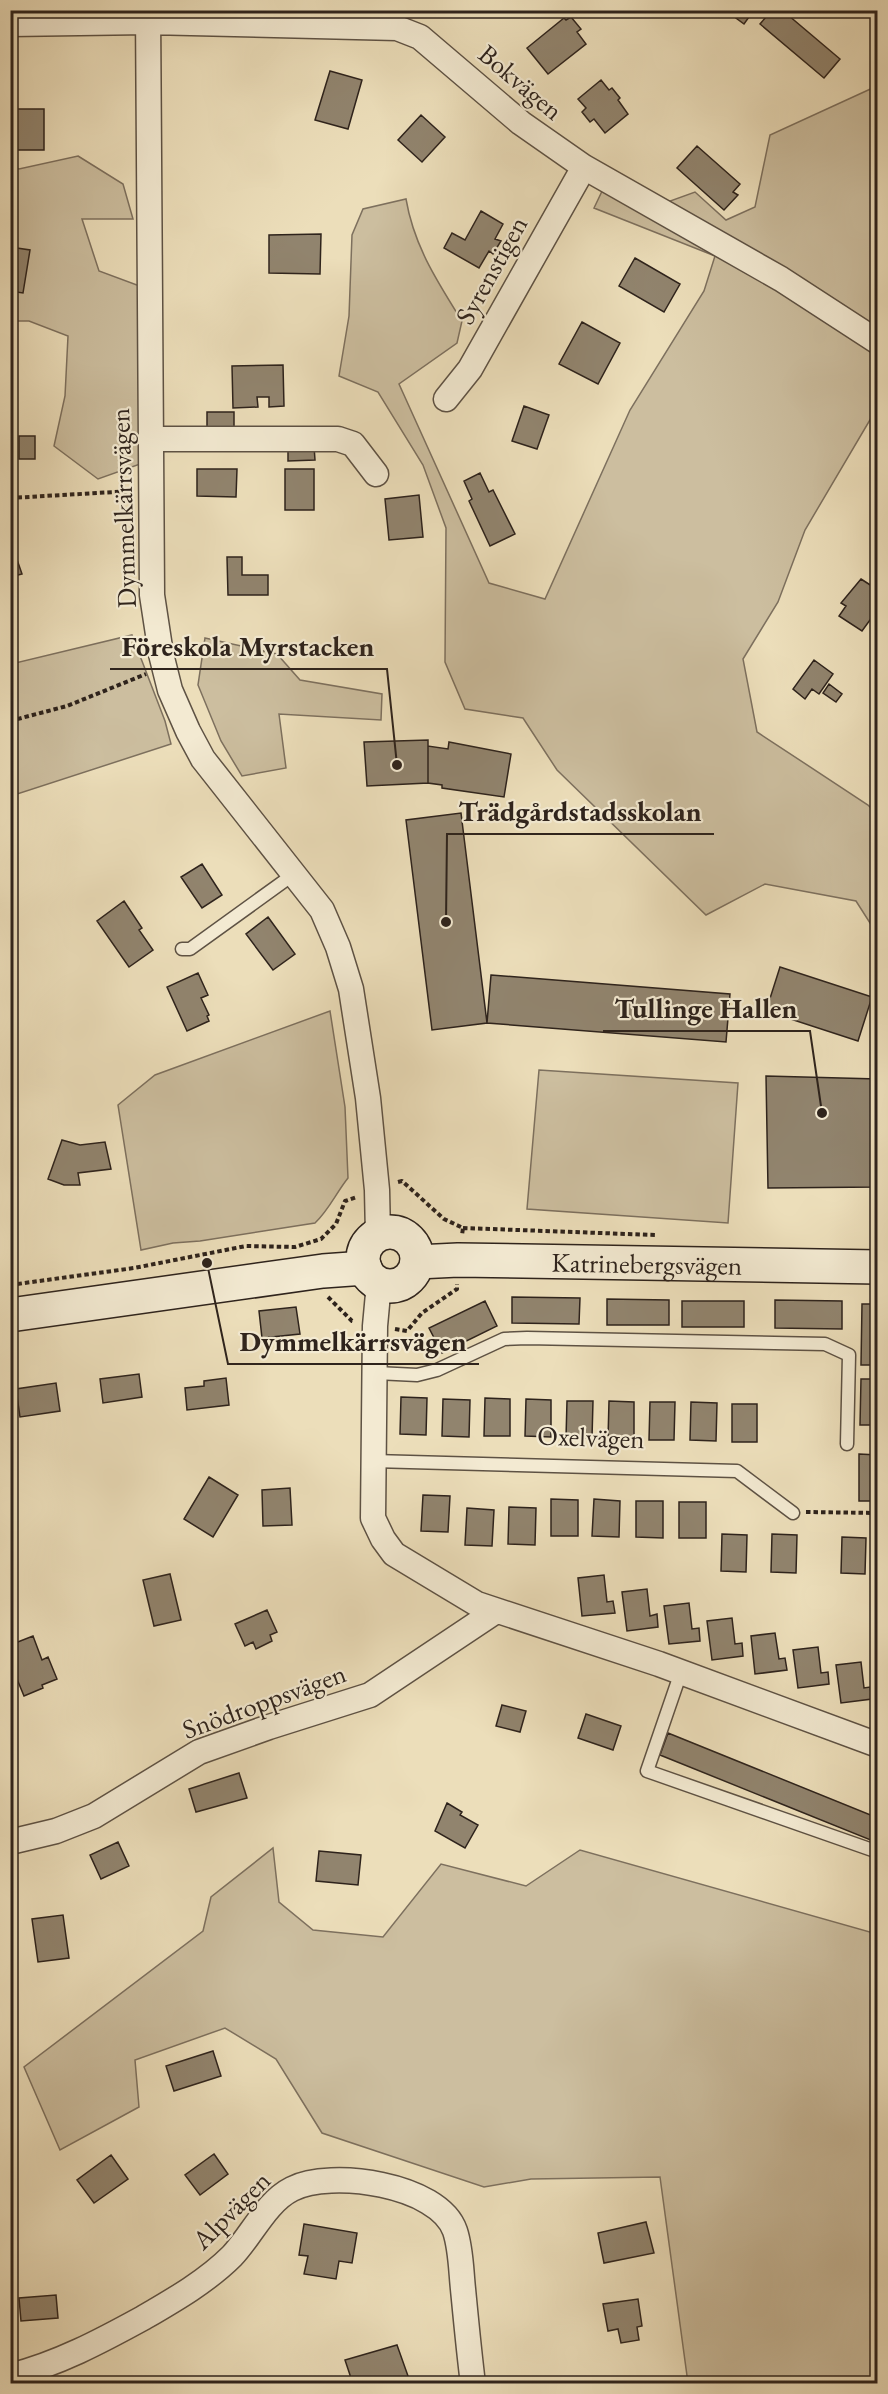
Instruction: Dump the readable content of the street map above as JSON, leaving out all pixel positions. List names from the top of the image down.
{
  "streets": {
    "street": [
      "Bokvägen",
      "Syrenstigen",
      "Dymmelkärrsvägen",
      "Katrinebergsvägen",
      "Snödroppsvägen",
      "Alpvägen"
    ],
    "lane": ["Oxelvägen"]
  },
  "crossings": [
    ["Bokvägen", "Syrenstigen"],
    ["Bokvägen", "Dymmelkärrsvägen"],
    ["Dymmelkärrsvägen", "Katrinebergsvägen"]
  ],
  "places": [
    "Föreskola Myrstacken",
    "Trädgårdstadsskolan",
    "Tullinge Hallen",
    "Dymmelkärrsvägen"
  ]
}
